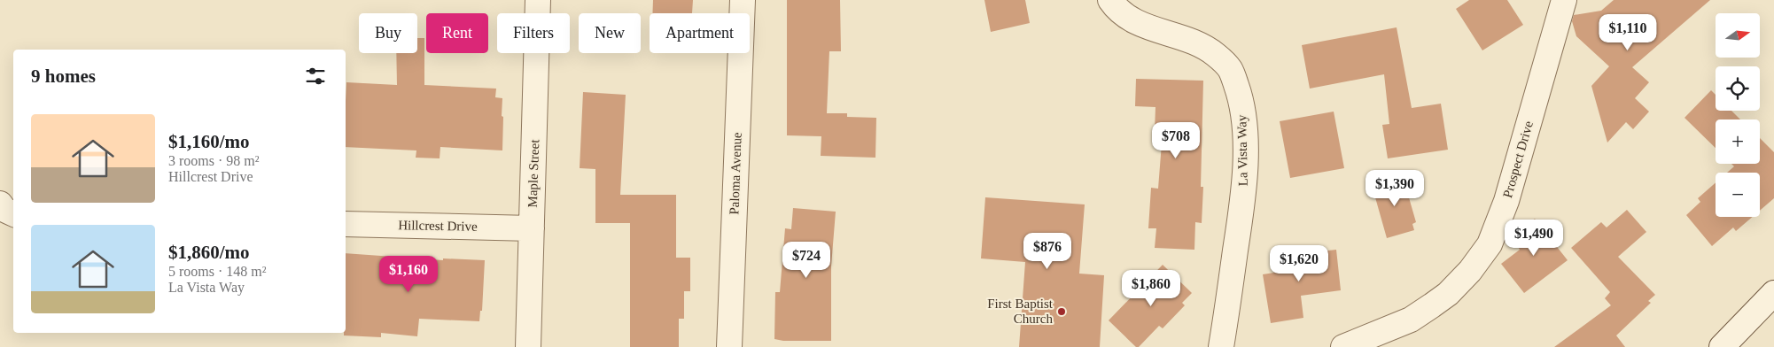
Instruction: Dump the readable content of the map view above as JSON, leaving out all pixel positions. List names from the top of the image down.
{
  "streets": {
    "street": [
      "La Vista Way",
      "Prospect Drive",
      "Maple Street",
      "Paloma Avenue",
      "Hillcrest Drive"
    ]
  },
  "crossings": [
    ["Maple Street", "Hillcrest Drive"]
  ],
  "places": ["First Baptist Church"],
  "north": "right",
  "page": {
    "map_buttons": ["+", "−"],
    "chip": [
      "Buy",
      "Rent",
      "Filters",
      "New",
      "Apartment"
    ],
    "price": [
      "$1,110",
      "$708",
      "$1,390",
      "$1,490",
      "$876",
      "$724",
      "$1,620",
      "$1,160",
      "$1,860"
    ],
    "heading": "9 homes",
    "list": [
      {
        "name": "$1,160/mo",
        "note": "3 rooms · 98 m² · Hillcrest Drive"
      },
      {
        "name": "$1,860/mo",
        "note": "5 rooms · 148 m² · La Vista Way"
      }
    ]
  }
}
